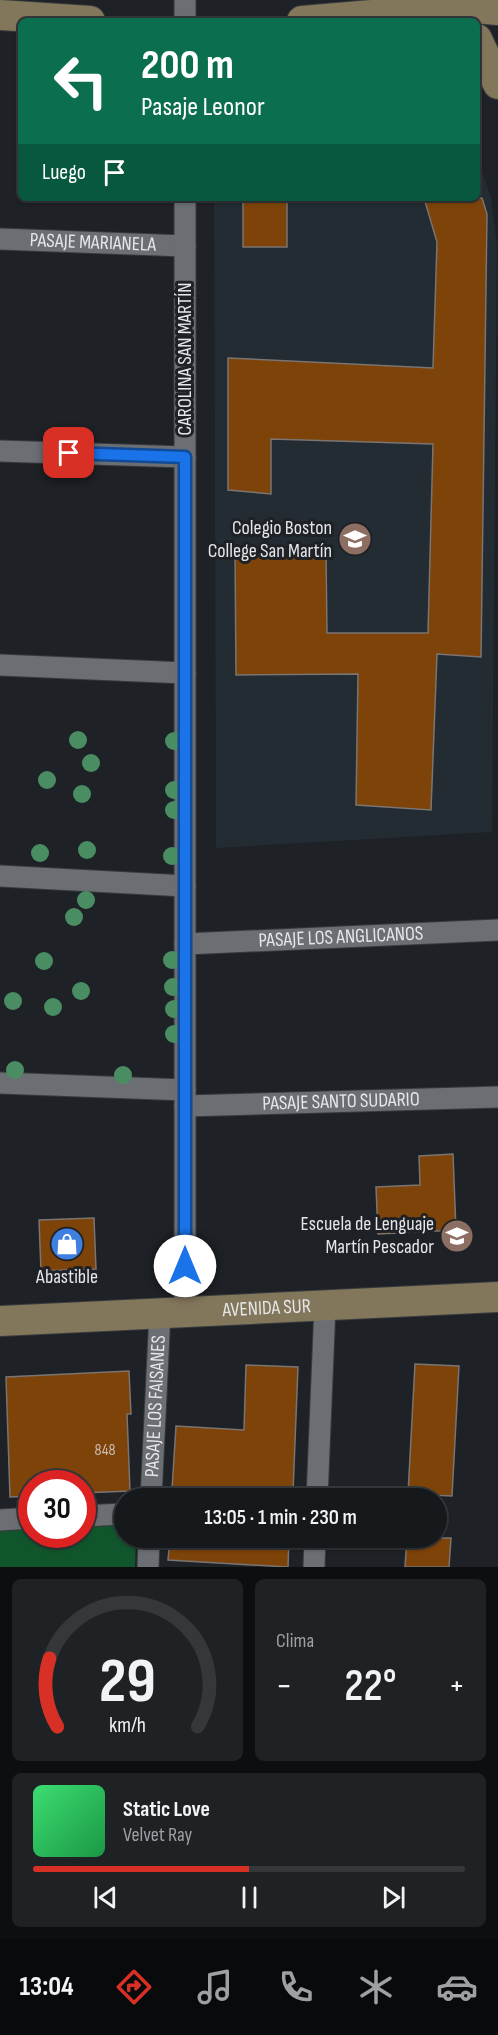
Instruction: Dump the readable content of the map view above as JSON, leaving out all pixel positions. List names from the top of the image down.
{
  "streets": {
    "street": [
      "PASAJE MARIANELA",
      "CAROLINA SAN MARTÍN",
      "PASAJE LOS ANGLICANOS",
      "PASAJE SANTO SUDARIO",
      "AVENIDA SUR",
      "PASAJE LOS FAISANES"
    ]
  },
  "crossings": [
    ["PASAJE MARIANELA", "CAROLINA SAN MARTÍN"],
    ["CAROLINA SAN MARTÍN", "PASAJE LOS ANGLICANOS"],
    ["CAROLINA SAN MARTÍN", "PASAJE SANTO SUDARIO"],
    ["CAROLINA SAN MARTÍN", "AVENIDA SUR"],
    ["CAROLINA SAN MARTÍN", "PASAJE LOS FAISANES"],
    ["AVENIDA SUR", "PASAJE LOS FAISANES"]
  ],
  "places": {
    "school or university": ["Colegio Boston College San Martín", "Escuela de Lenguaje Martín Pescador"],
    "shop": ["Abastible"]
  },
  "house_numbers": ["848"],
  "page": {
    "turn": ["200 m", "Pasaje Leonor"],
    "then": "Luego",
    "limit": "30",
    "trip": "13:05 · 1 min · 230 m",
    "tile": "Clima",
    "heat": ["−", "22°", "+"],
    "song": ["Static Love", "Velvet Ray"],
    "tabs": "13:04",
    "gauge": ["29", "km/h"]
  }
}
